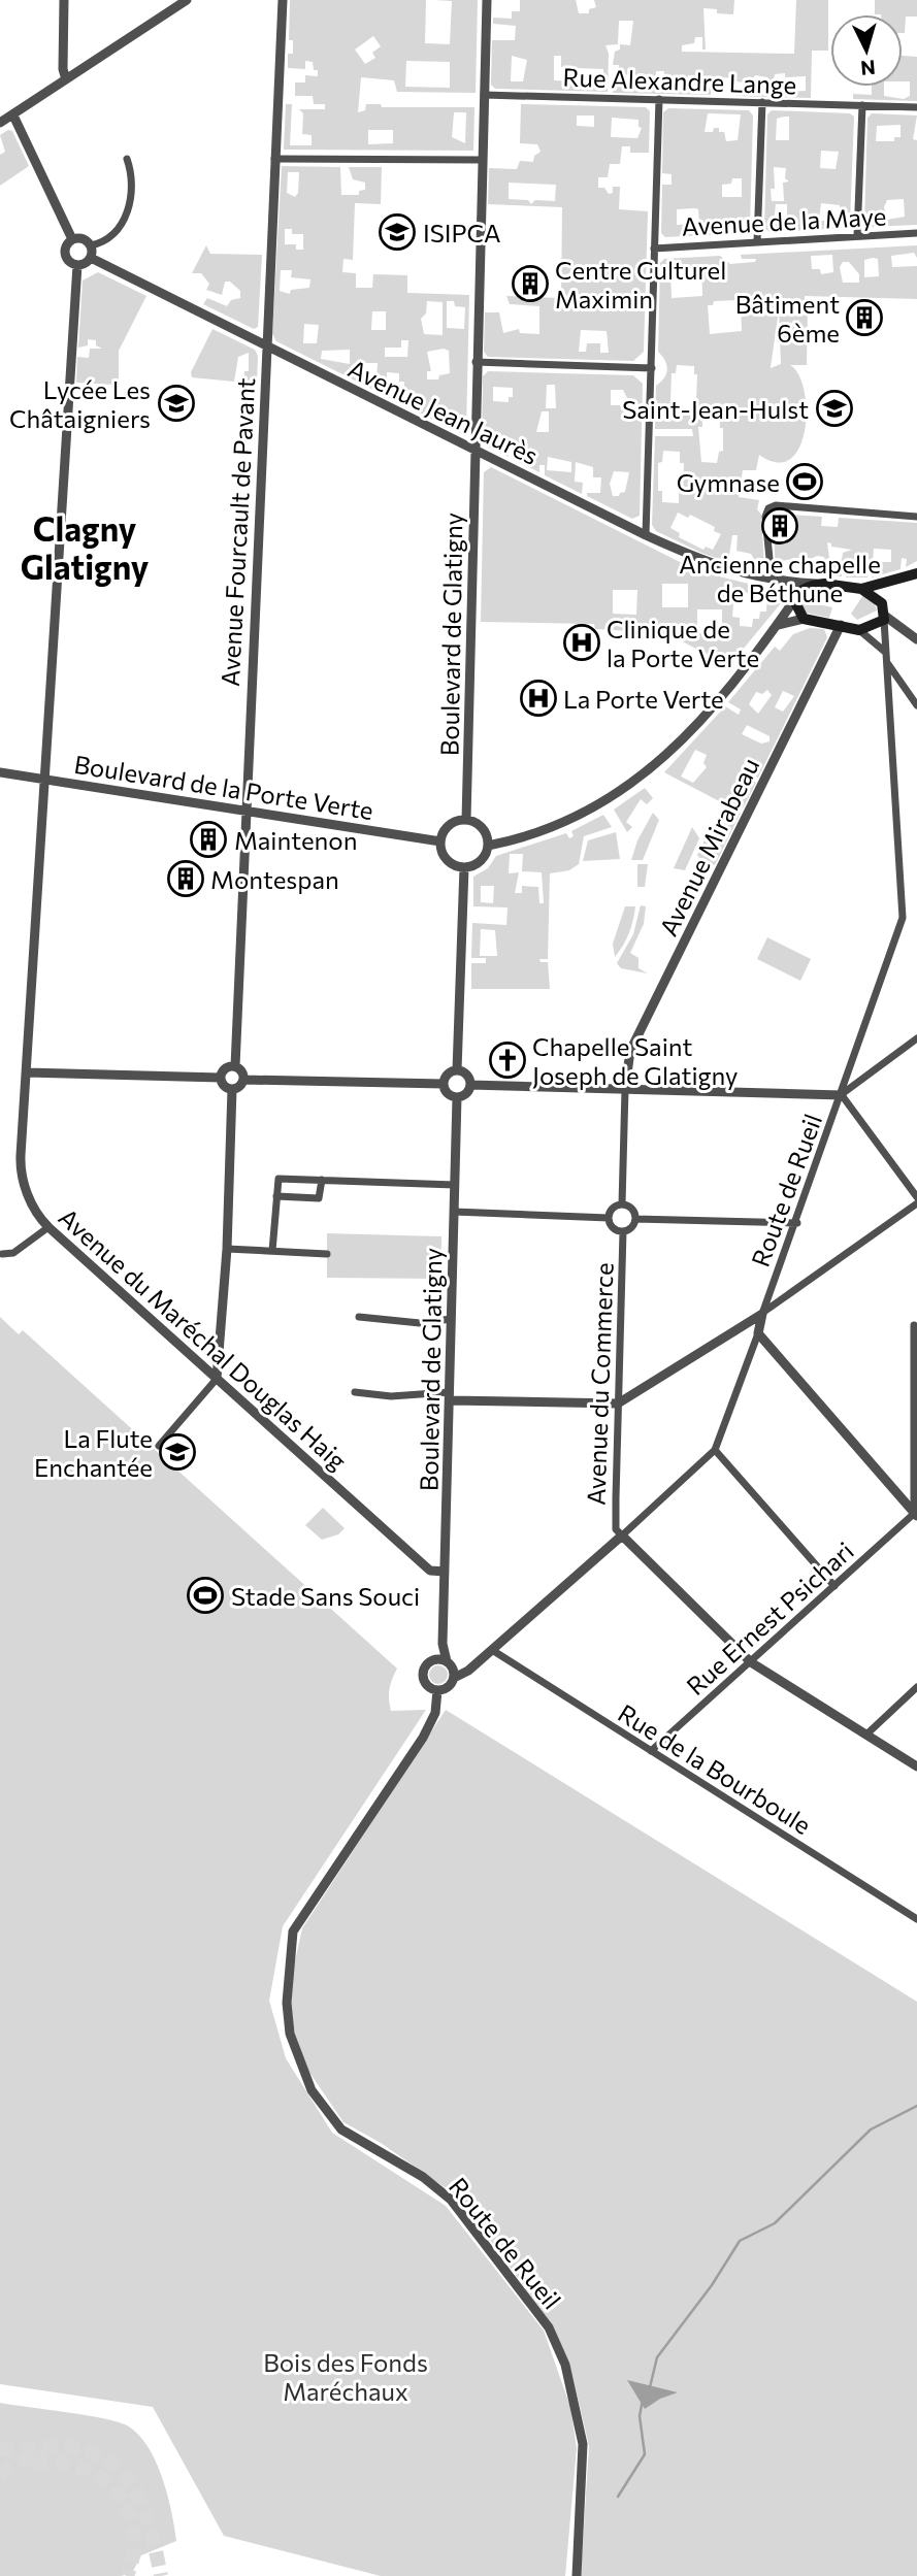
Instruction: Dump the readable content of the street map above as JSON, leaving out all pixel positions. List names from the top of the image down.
{
  "streets": {
    "street": [
      "Rue Alexandre Lange",
      "Avenue de la Maye",
      "Avenue Jean Jaurès",
      "Avenue Fourcault de Pavant",
      "Boulevard de Glatigny",
      "Boulevard de la Porte Verte",
      "Avenue Mirabeau",
      "Route de Rueil",
      "Avenue du Maréchal Douglas Haig",
      "Avenue du Commerce",
      "Rue Ernest Psichari",
      "Rue de la Bourboule"
    ]
  },
  "crossings": [
    ["Rue Alexandre Lange", "Boulevard de Glatigny"],
    ["Avenue Jean Jaurès", "Avenue Fourcault de Pavant"],
    ["Avenue Jean Jaurès", "Boulevard de Glatigny"],
    ["Avenue Jean Jaurès", "Avenue du Maréchal Douglas Haig"],
    ["Avenue Fourcault de Pavant", "Boulevard de la Porte Verte"],
    ["Boulevard de Glatigny", "Boulevard de la Porte Verte"],
    ["Boulevard de Glatigny", "Route de Rueil"],
    ["Boulevard de Glatigny", "Avenue du Maréchal Douglas Haig"],
    ["Boulevard de la Porte Verte", "Avenue du Maréchal Douglas Haig"],
    ["Route de Rueil", "Avenue du Commerce"],
    ["Route de Rueil", "Rue de la Bourboule"],
    ["Rue Ernest Psichari", "Rue de la Bourboule"]
  ],
  "districts": ["Clagny Glatigny"],
  "parks": ["Bois des Fonds Maréchaux"],
  "places": {
    "school or university": [
      "ISIPCA",
      "Lycée Les Châtaigniers",
      "Saint-Jean-Hulst",
      "La Flute Enchantée"
    ],
    "building": [
      "Centre Culturel Maximin",
      "Bâtiment 6ème",
      "Ancienne chapelle de Béthune",
      "Maintenon",
      "Montespan"
    ],
    "sports": ["Gymnase", "Stade Sans Souci"],
    "hospital": ["Clinique de la Porte Verte", "La Porte Verte"],
    "church": ["Chapelle Saint Joseph de Glatigny"]
  },
  "north": "bottom"
}
